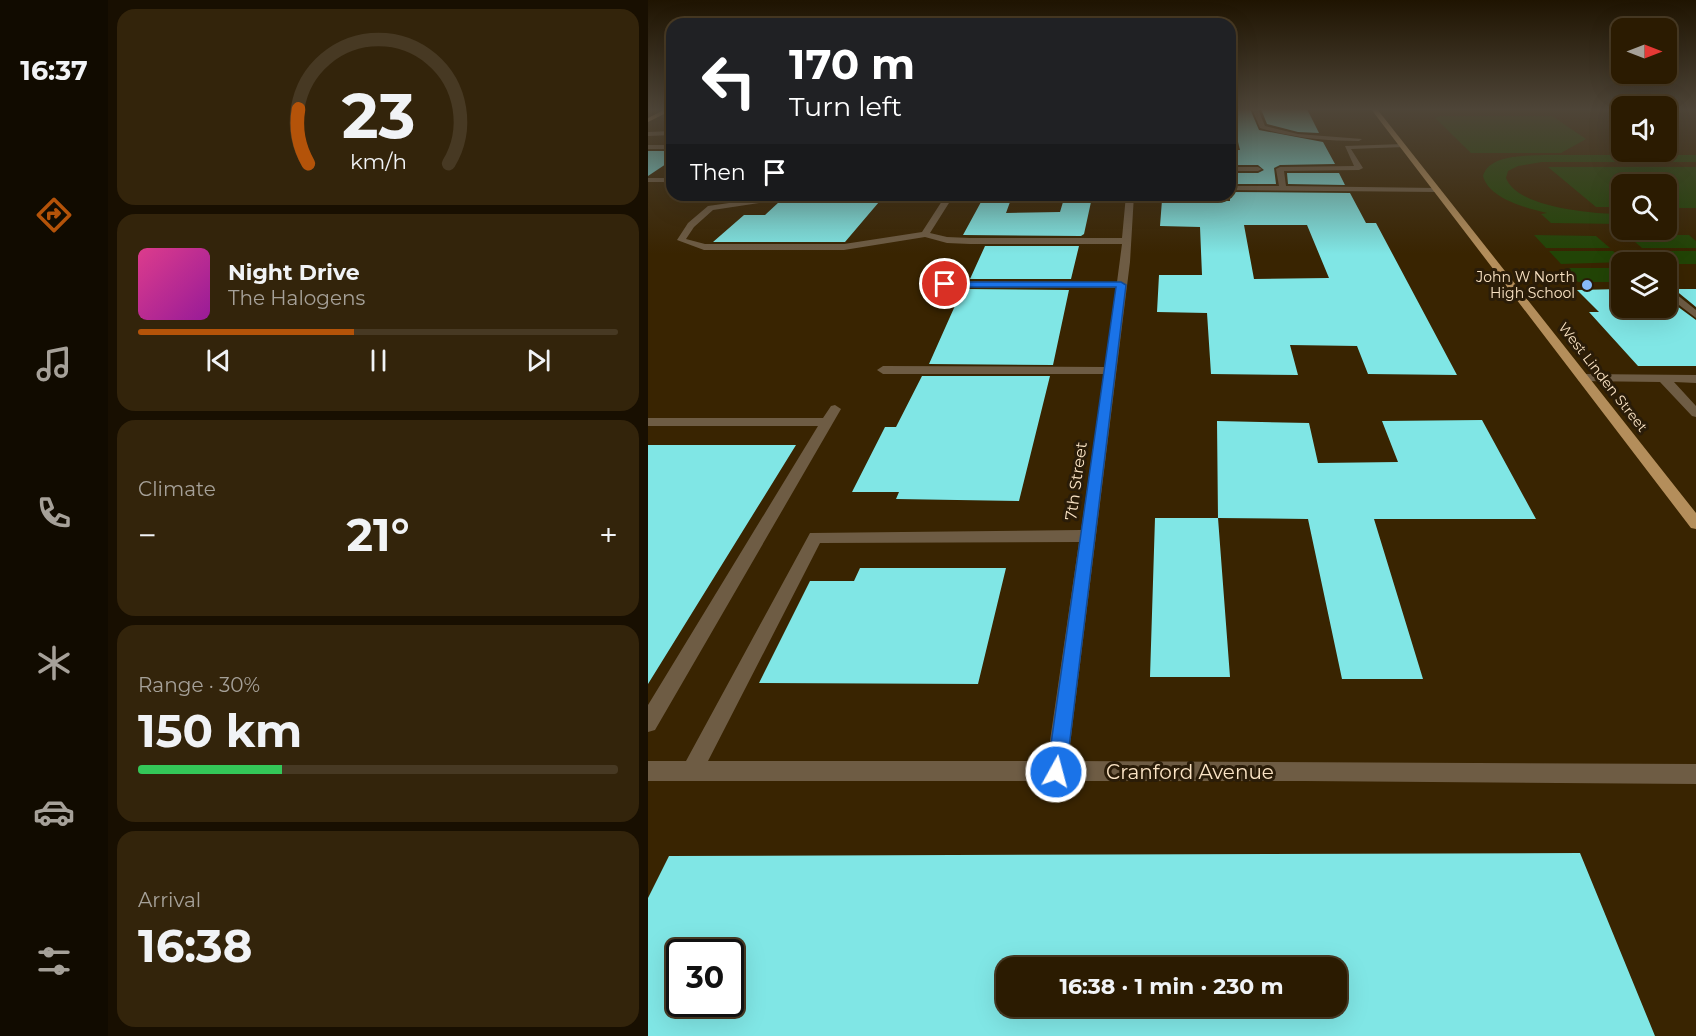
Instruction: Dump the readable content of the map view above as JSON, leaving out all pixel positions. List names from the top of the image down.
{
  "streets": {
    "main road": ["West Linden Street"],
    "street": ["7th Street", "Cranford Avenue"]
  },
  "crossings": [
    ["7th Street", "Cranford Avenue"]
  ],
  "places": ["John W North High School"],
  "north": "right",
  "page": {
    "tabs": "16:37",
    "turn": ["170 m", "Turn left"],
    "then": "Then",
    "song": ["Night Drive", "The Halogens"],
    "tile": [
      "Climate",
      ["Range · 30%", "150 km"],
      ["Arrival", "16:38"]
    ],
    "heat": ["−", "21°", "+"],
    "limit": "30",
    "trip": "16:38 · 1 min · 230 m",
    "gauge": ["23", "km/h"]
  }
}
